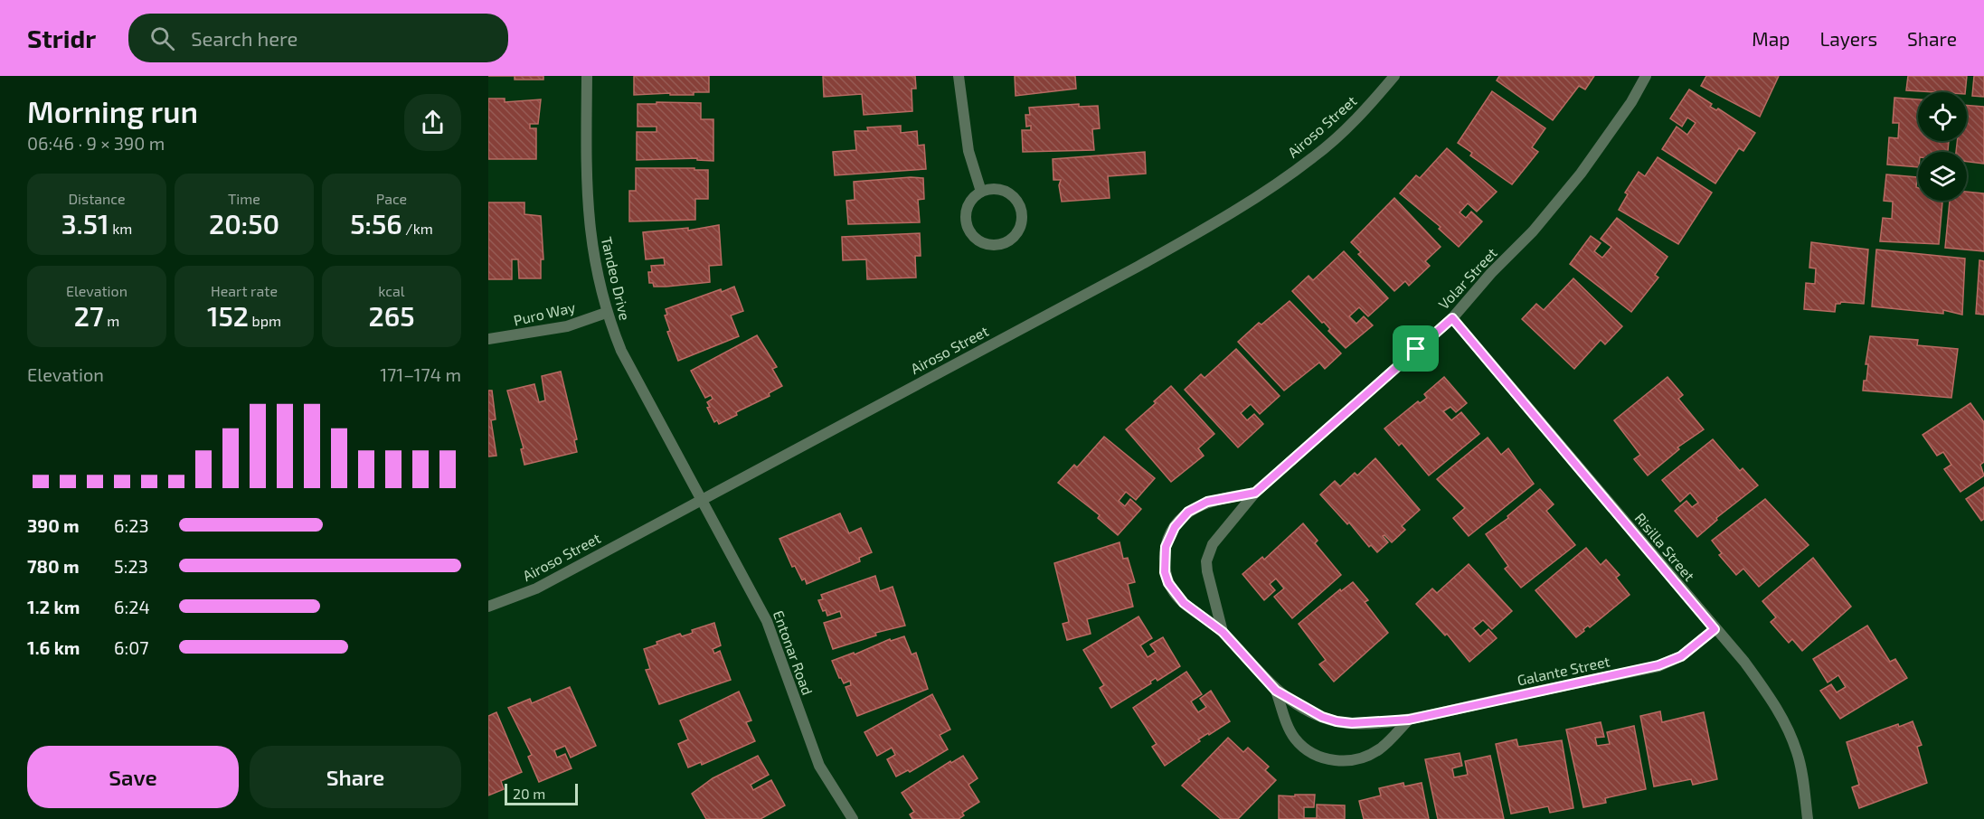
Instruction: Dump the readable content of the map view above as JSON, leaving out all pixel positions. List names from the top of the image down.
{
  "streets": {
    "street": [
      "Airoso Street",
      "Tandeo Drive",
      "Volar Street",
      "Puro Way",
      "Risilla Street",
      "Entonar Road",
      "Galante Street"
    ]
  },
  "crossings": [
    ["Airoso Street", "Tandeo Drive"],
    ["Airoso Street", "Entonar Road"],
    ["Tandeo Drive", "Puro Way"],
    ["Tandeo Drive", "Entonar Road"],
    ["Volar Street", "Risilla Street"],
    ["Volar Street", "Galante Street"],
    ["Risilla Street", "Galante Street"]
  ],
  "scale_bar": "20 m",
  "page": {
    "header": "Stridr",
    "search": "Search here",
    "nav": ["Map", "Layers", "Share"],
    "heading": ["Morning run", "06:46 · 9 × 390 m"],
    "stats": [
      ["Distance", "3.51 km"],
      ["Time", "20:50"],
      ["Pace", "5:56 /km"],
      ["Elevation", "27 m"],
      ["Heart rate", "152 bpm"],
      ["kcal", "265"]
    ],
    "chart": ["Elevation", "171–174 m"],
    "list": [
      {
        "name": "390 m",
        "note": "6:23"
      },
      {
        "name": "780 m",
        "note": "5:23"
      },
      {
        "name": "1.2 km",
        "note": "6:24"
      },
      {
        "name": "1.6 km",
        "note": "6:07"
      }
    ],
    "buttons": ["Save", "Share"],
    "scale": "20 m"
  }
}
